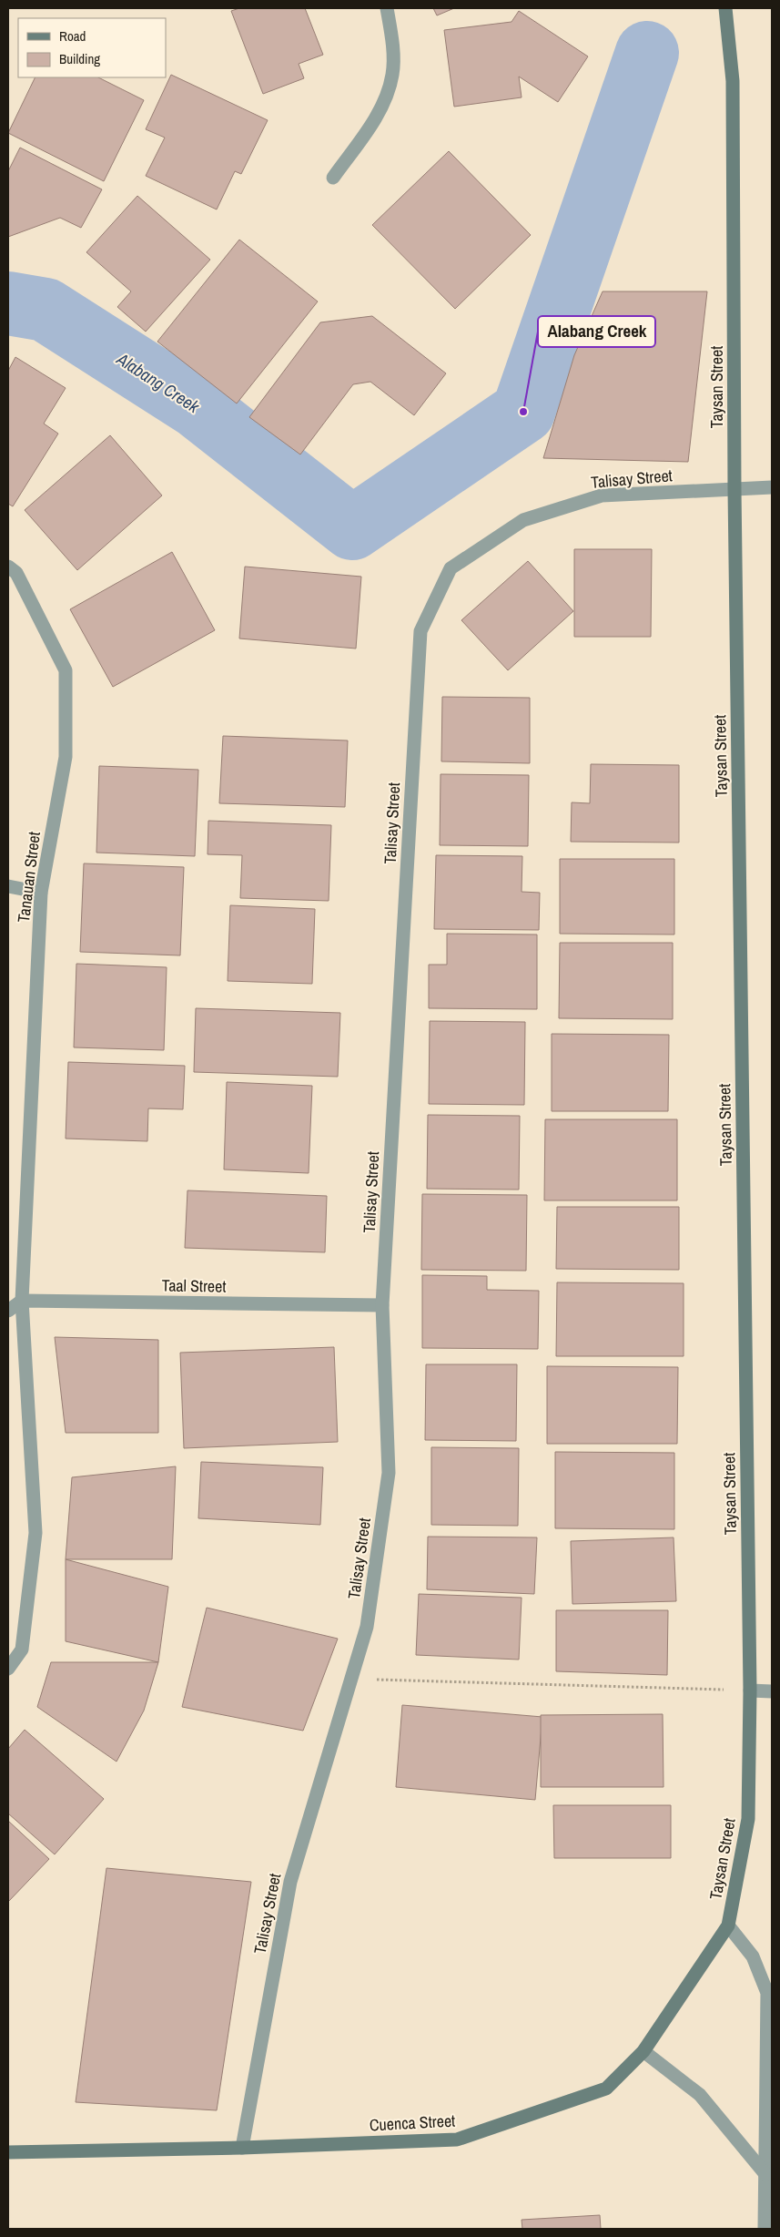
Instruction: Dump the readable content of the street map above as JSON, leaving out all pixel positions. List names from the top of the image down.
{
  "streets": {
    "street": [
      "Taysan Street",
      "Talisay Street",
      "Tanauan Street",
      "Taal Street",
      "Cuenca Street"
    ]
  },
  "crossings": [
    ["Taysan Street", "Talisay Street"],
    ["Taysan Street", "Cuenca Street"],
    ["Talisay Street", "Taal Street"],
    ["Talisay Street", "Cuenca Street"],
    ["Tanauan Street", "Taal Street"]
  ],
  "water": ["Alabang Creek"],
  "places": ["Alabang Creek"],
  "legend": ["Road", "Building"]
}
